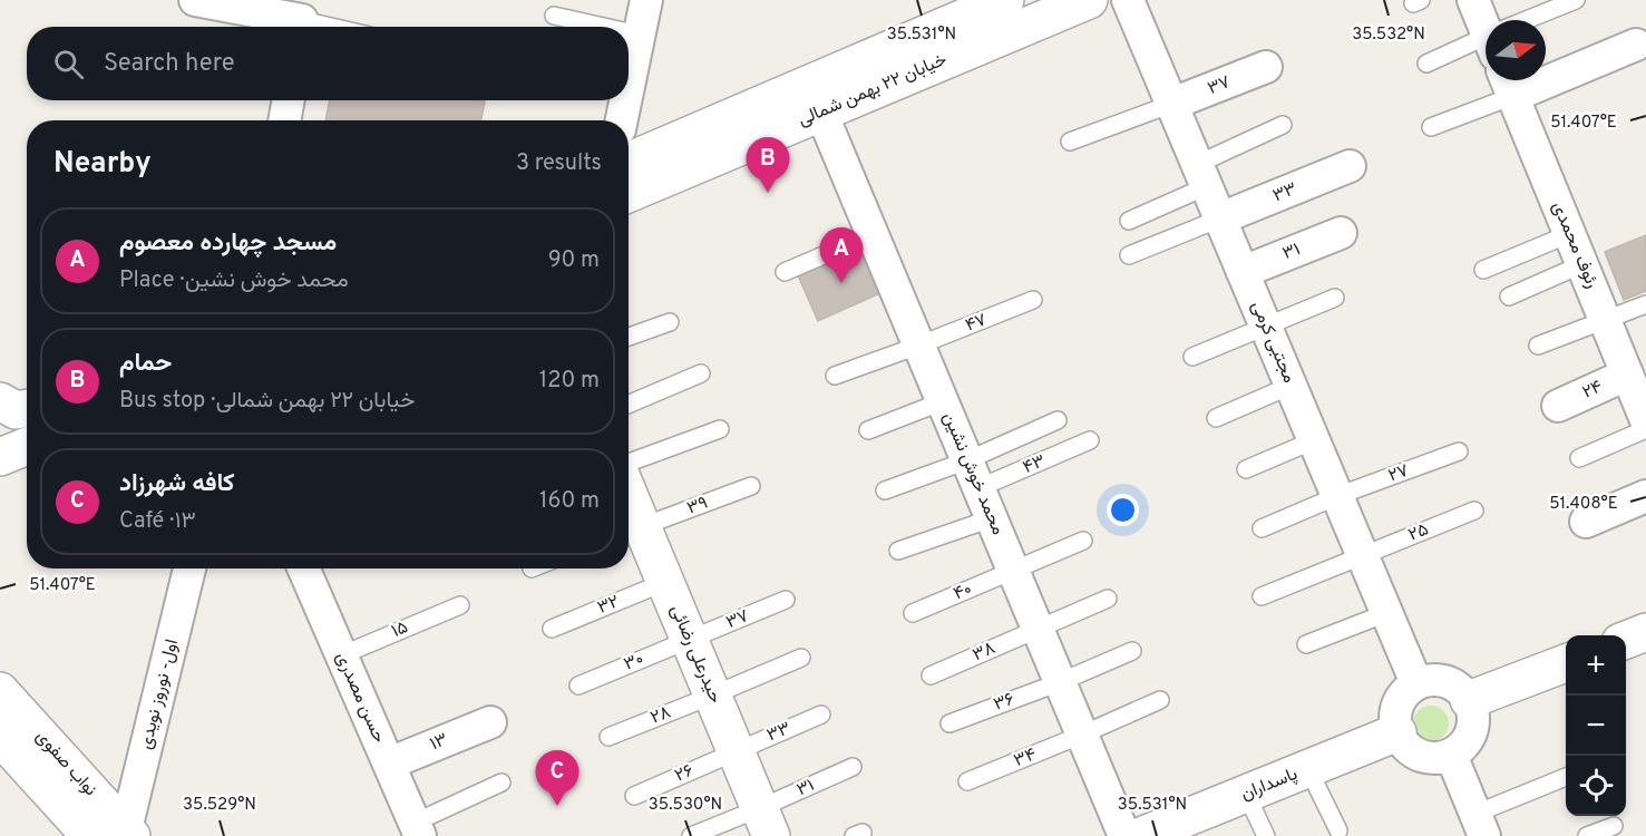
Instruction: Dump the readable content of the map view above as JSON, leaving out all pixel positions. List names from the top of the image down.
{
  "streets": {
    "street": [
      "۳۷",
      "خیابان ۲۲ بهمن شمالی",
      "۳۳",
      "رئوف محمدی",
      "۳۱",
      "مجتبی کرمی",
      "۲۴",
      "محمد خوش نشین",
      "حیدرعلی رضائی",
      "اول- نوروز نویدی",
      "حسن مصدری",
      "۱۳",
      "نواب صفوی",
      "پاسداران"
    ],
    "lane": [
      "۴۷",
      "۴۳",
      "۲۷",
      "۳۹",
      "۲۵",
      "۴۰",
      "۳۲",
      "۱۵",
      "۳۸",
      "۳۰",
      "۳۶",
      "۲۸",
      "۳۴",
      "۲۶"
    ]
  },
  "crossings": [
    ["۳۷", "مجتبی کرمی"],
    ["۳۷", "حیدرعلی رضائی"],
    ["۳۷", "۳۰"],
    ["خیابان ۲۲ بهمن شمالی", "محمد خوش نشین"],
    ["۳۳", "مجتبی کرمی"],
    ["۳۳", "حیدرعلی رضائی"],
    ["۳۳", "۲۶"],
    ["رئوف محمدی", "۲۴"],
    ["۳۱", "مجتبی کرمی"],
    ["۳۱", "حیدرعلی رضائی"],
    ["۴۷", "محمد خوش نشین"],
    ["مجتبی کرمی", "۲۷"],
    ["مجتبی کرمی", "۲۵"],
    ["مجتبی کرمی", "پاسداران"],
    ["۴۳", "محمد خوش نشین"],
    ["محمد خوش نشین", "۴۰"],
    ["محمد خوش نشین", "۳۸"],
    ["محمد خوش نشین", "۳۶"],
    ["محمد خوش نشین", "۳۴"],
    ["۳۹", "حیدرعلی رضائی"],
    ["۳۲", "حیدرعلی رضائی"],
    ["۱۵", "حسن مصدری"],
    ["حیدرعلی رضائی", "۳۰"],
    ["حیدرعلی رضائی", "۲۸"],
    ["حیدرعلی رضائی", "۲۶"],
    ["اول- نوروز نویدی", "نواب صفوی"],
    ["حسن مصدری", "۱۳"]
  ],
  "north": "right",
  "page": {
    "search": "Search here",
    "heading": ["Nearby", "3 results"],
    "pins": ["B", "A", "C"],
    "list": [
      {
        "mark": "A",
        "name": "مسجد چهارده معصوم",
        "note": "Place · محمد خوش نشین",
        "value": "90 m"
      },
      {
        "mark": "B",
        "name": "حمام",
        "note": "Bus stop · خیابان ۲۲ بهمن شمالی",
        "value": "120 m"
      },
      {
        "mark": "C",
        "name": "کافه شهرزاد",
        "note": "Café · ۱۳",
        "value": "160 m"
      }
    ],
    "map_buttons": ["+", "−"]
  },
  "coordinates": [
    "35.531°N",
    "35.532°N",
    "51.407°E",
    "51.408°E",
    "35.529°N",
    "35.530°N"
  ]
}
